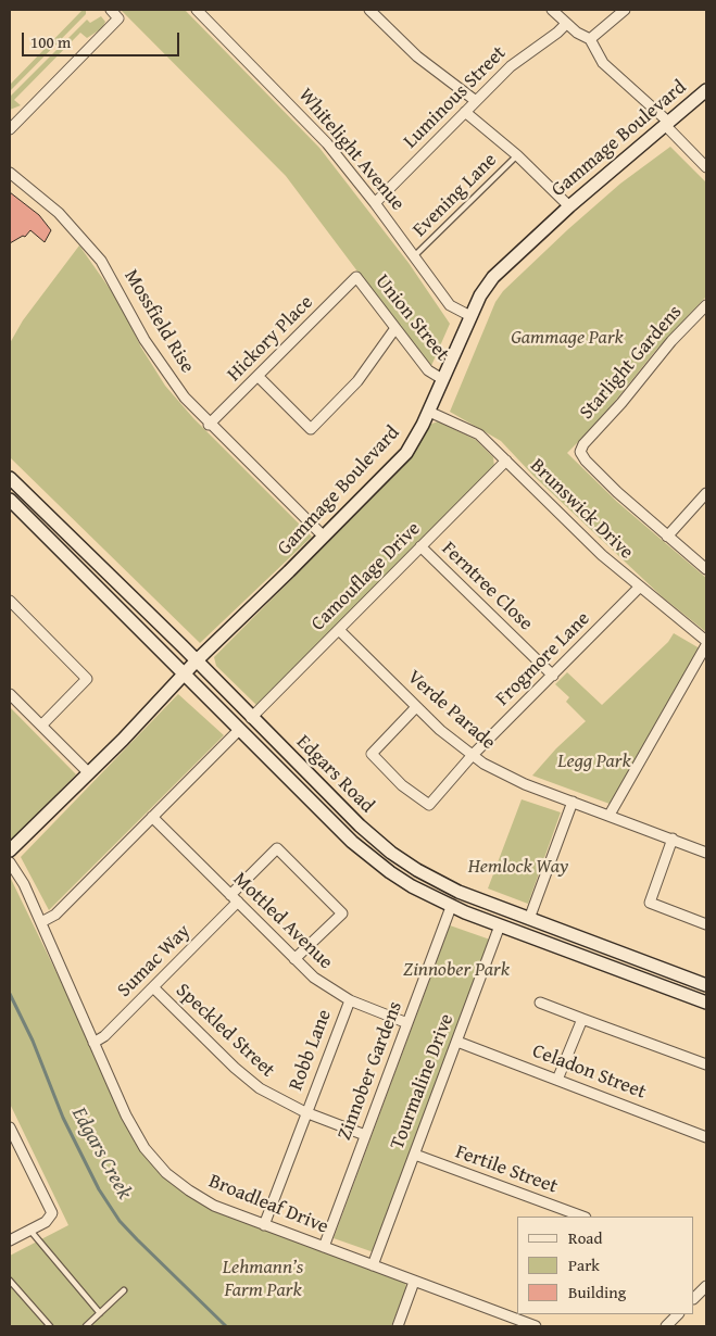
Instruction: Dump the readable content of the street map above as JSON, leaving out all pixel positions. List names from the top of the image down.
{
  "streets": {
    "main road": ["Gammage Boulevard", "Edgars Road", "Tourmaline Drive"],
    "street": [
      "Luminous Street",
      "Whitelight Avenue",
      "Union Street",
      "Mossfield Rise",
      "Hickory Place",
      "Starlight Gardens",
      "Brunswick Drive",
      "Camouflage Drive",
      "Ferntree Close",
      "Frogmore Lane",
      "Verde Parade",
      "Mottled Avenue",
      "Sumac Way",
      "Speckled Street",
      "Robb Lane",
      "Zinnober Gardens",
      "Celadon Street",
      "Fertile Street",
      "Broadleaf Drive"
    ],
    "lane": ["Evening Lane"]
  },
  "crossings": [
    ["Luminous Street", "Whitelight Avenue"],
    ["Gammage Boulevard", "Whitelight Avenue"],
    ["Gammage Boulevard", "Union Street"],
    ["Gammage Boulevard", "Mossfield Rise"],
    ["Gammage Boulevard", "Brunswick Drive"],
    ["Gammage Boulevard", "Edgars Road"],
    ["Whitelight Avenue", "Evening Lane"],
    ["Union Street", "Hickory Place"],
    ["Mossfield Rise", "Hickory Place"],
    ["Brunswick Drive", "Camouflage Drive"],
    ["Brunswick Drive", "Frogmore Lane"],
    ["Camouflage Drive", "Ferntree Close"],
    ["Camouflage Drive", "Verde Parade"],
    ["Camouflage Drive", "Edgars Road"],
    ["Ferntree Close", "Frogmore Lane"],
    ["Frogmore Lane", "Verde Parade"],
    ["Edgars Road", "Zinnober Gardens"],
    ["Edgars Road", "Tourmaline Drive"],
    ["Mottled Avenue", "Sumac Way"],
    ["Mottled Avenue", "Robb Lane"],
    ["Mottled Avenue", "Zinnober Gardens"],
    ["Sumac Way", "Speckled Street"],
    ["Sumac Way", "Broadleaf Drive"],
    ["Speckled Street", "Robb Lane"],
    ["Speckled Street", "Zinnober Gardens"],
    ["Robb Lane", "Broadleaf Drive"],
    ["Zinnober Gardens", "Broadleaf Drive"],
    ["Celadon Street", "Tourmaline Drive"],
    ["Tourmaline Drive", "Fertile Street"],
    ["Tourmaline Drive", "Broadleaf Drive"]
  ],
  "water": ["Edgars Creek"],
  "parks": [
    "Gammage Park",
    "Legg Park",
    "Hemlock Way",
    "Zinnober Park",
    "Lehmann’s Farm Park"
  ],
  "legend": ["Road", "Park", "Building"],
  "scale_bar": "100 m"
}
